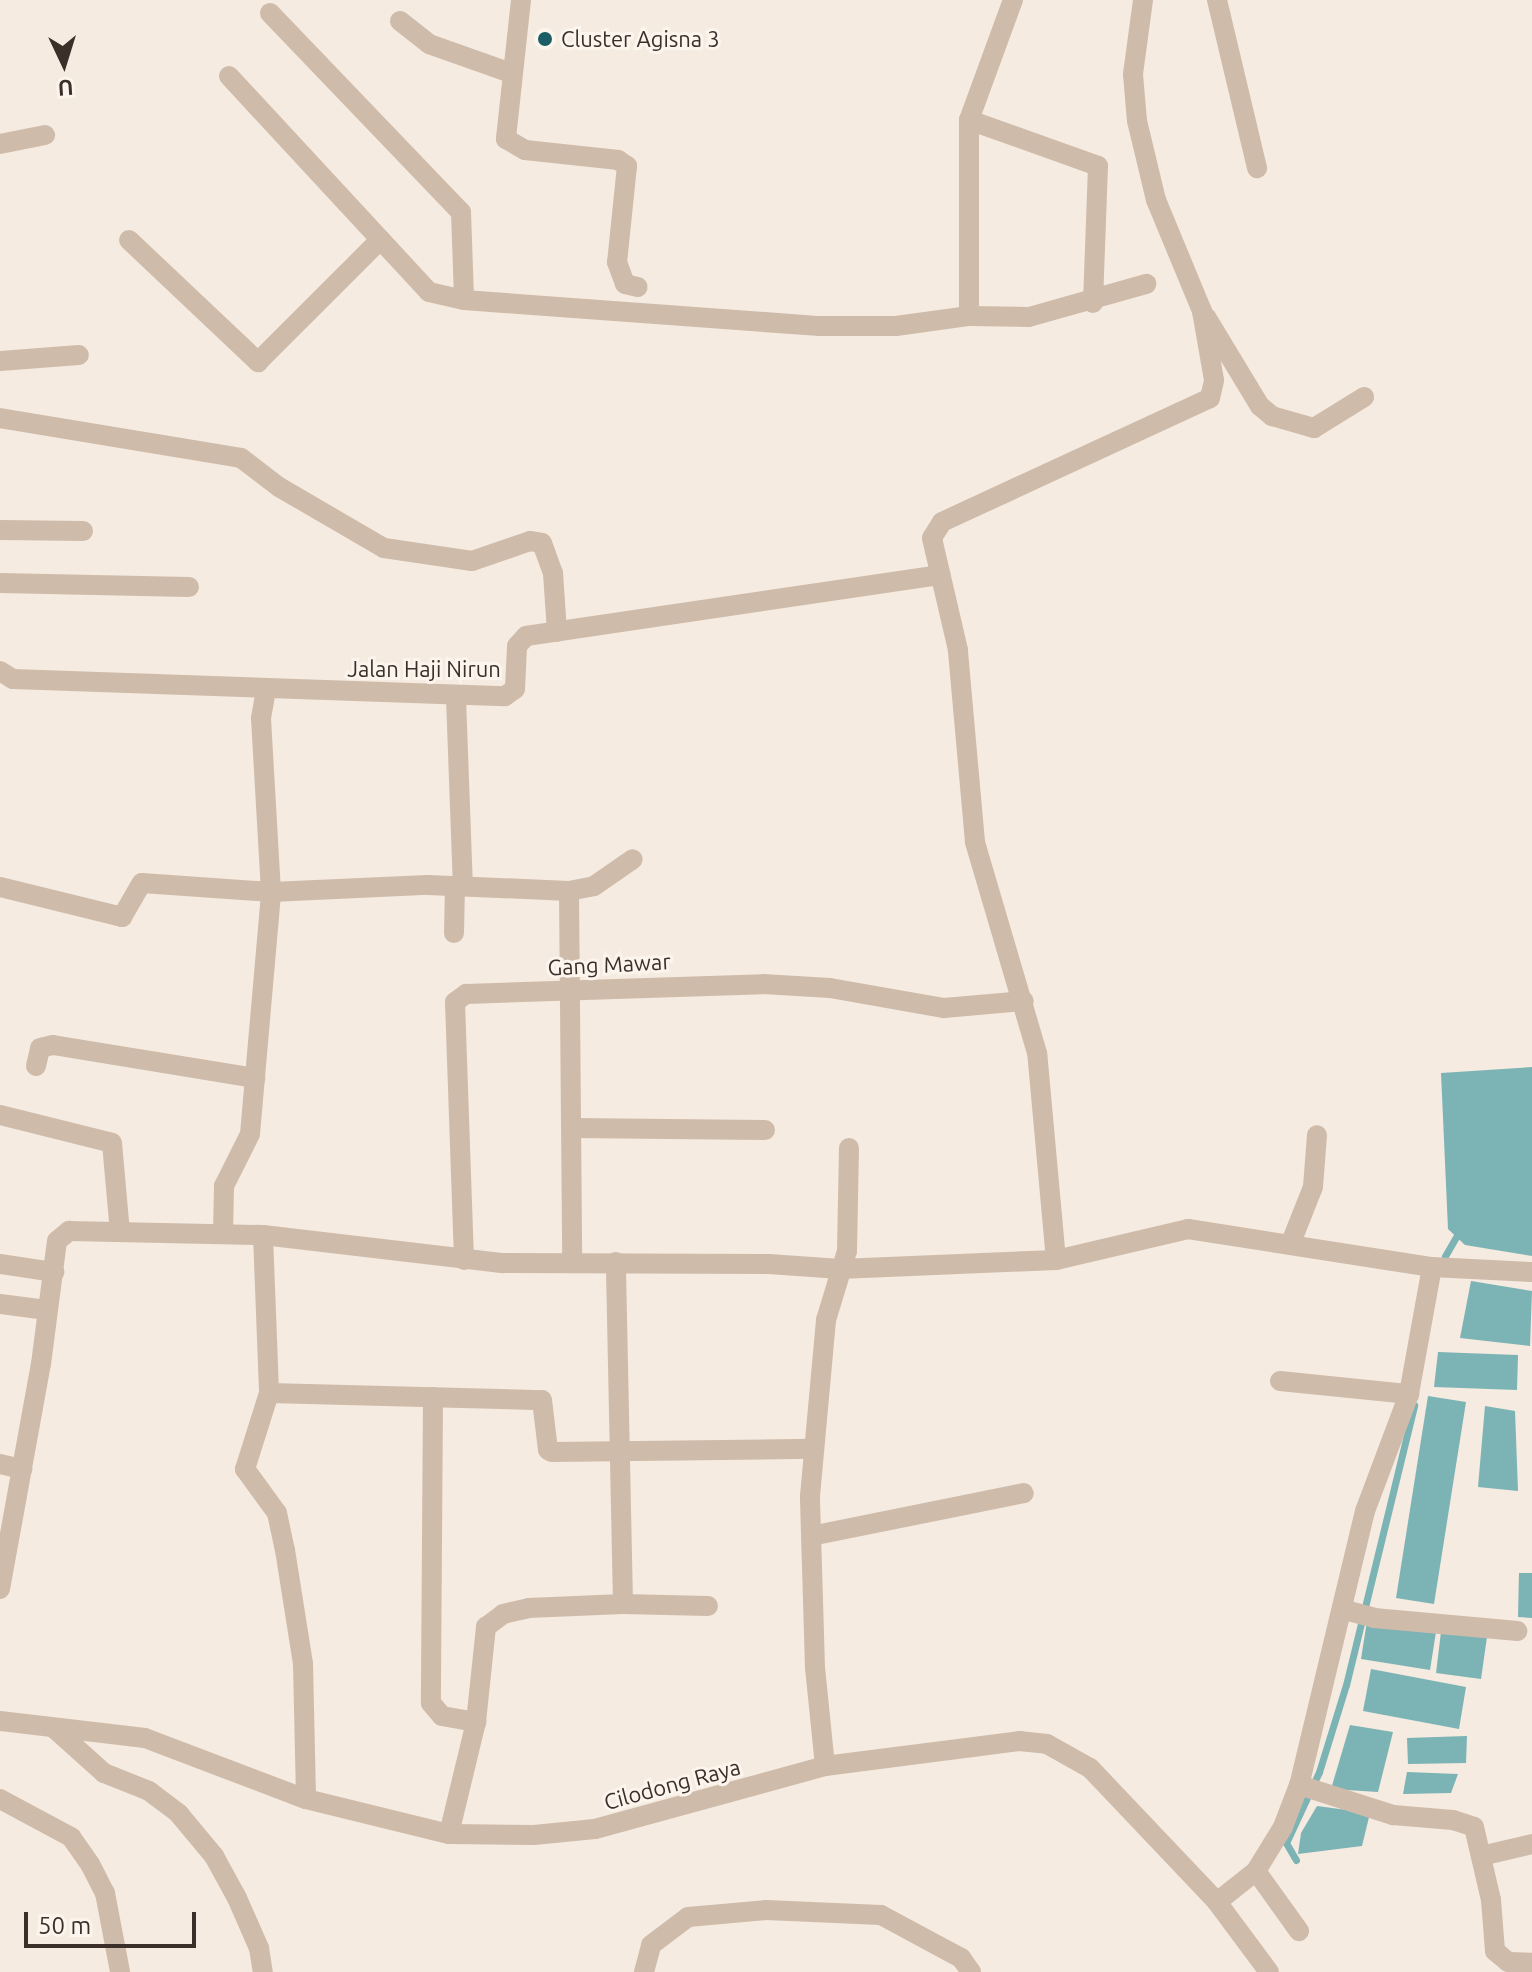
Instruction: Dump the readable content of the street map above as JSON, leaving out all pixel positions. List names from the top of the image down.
{
  "streets": {
    "street": ["Jalan Haji Nirun", "Gang Mawar", "Cilodong Raya"]
  },
  "places": ["Cluster Agisna 3"],
  "scale_bar": "50 m",
  "north": "bottom"
}
